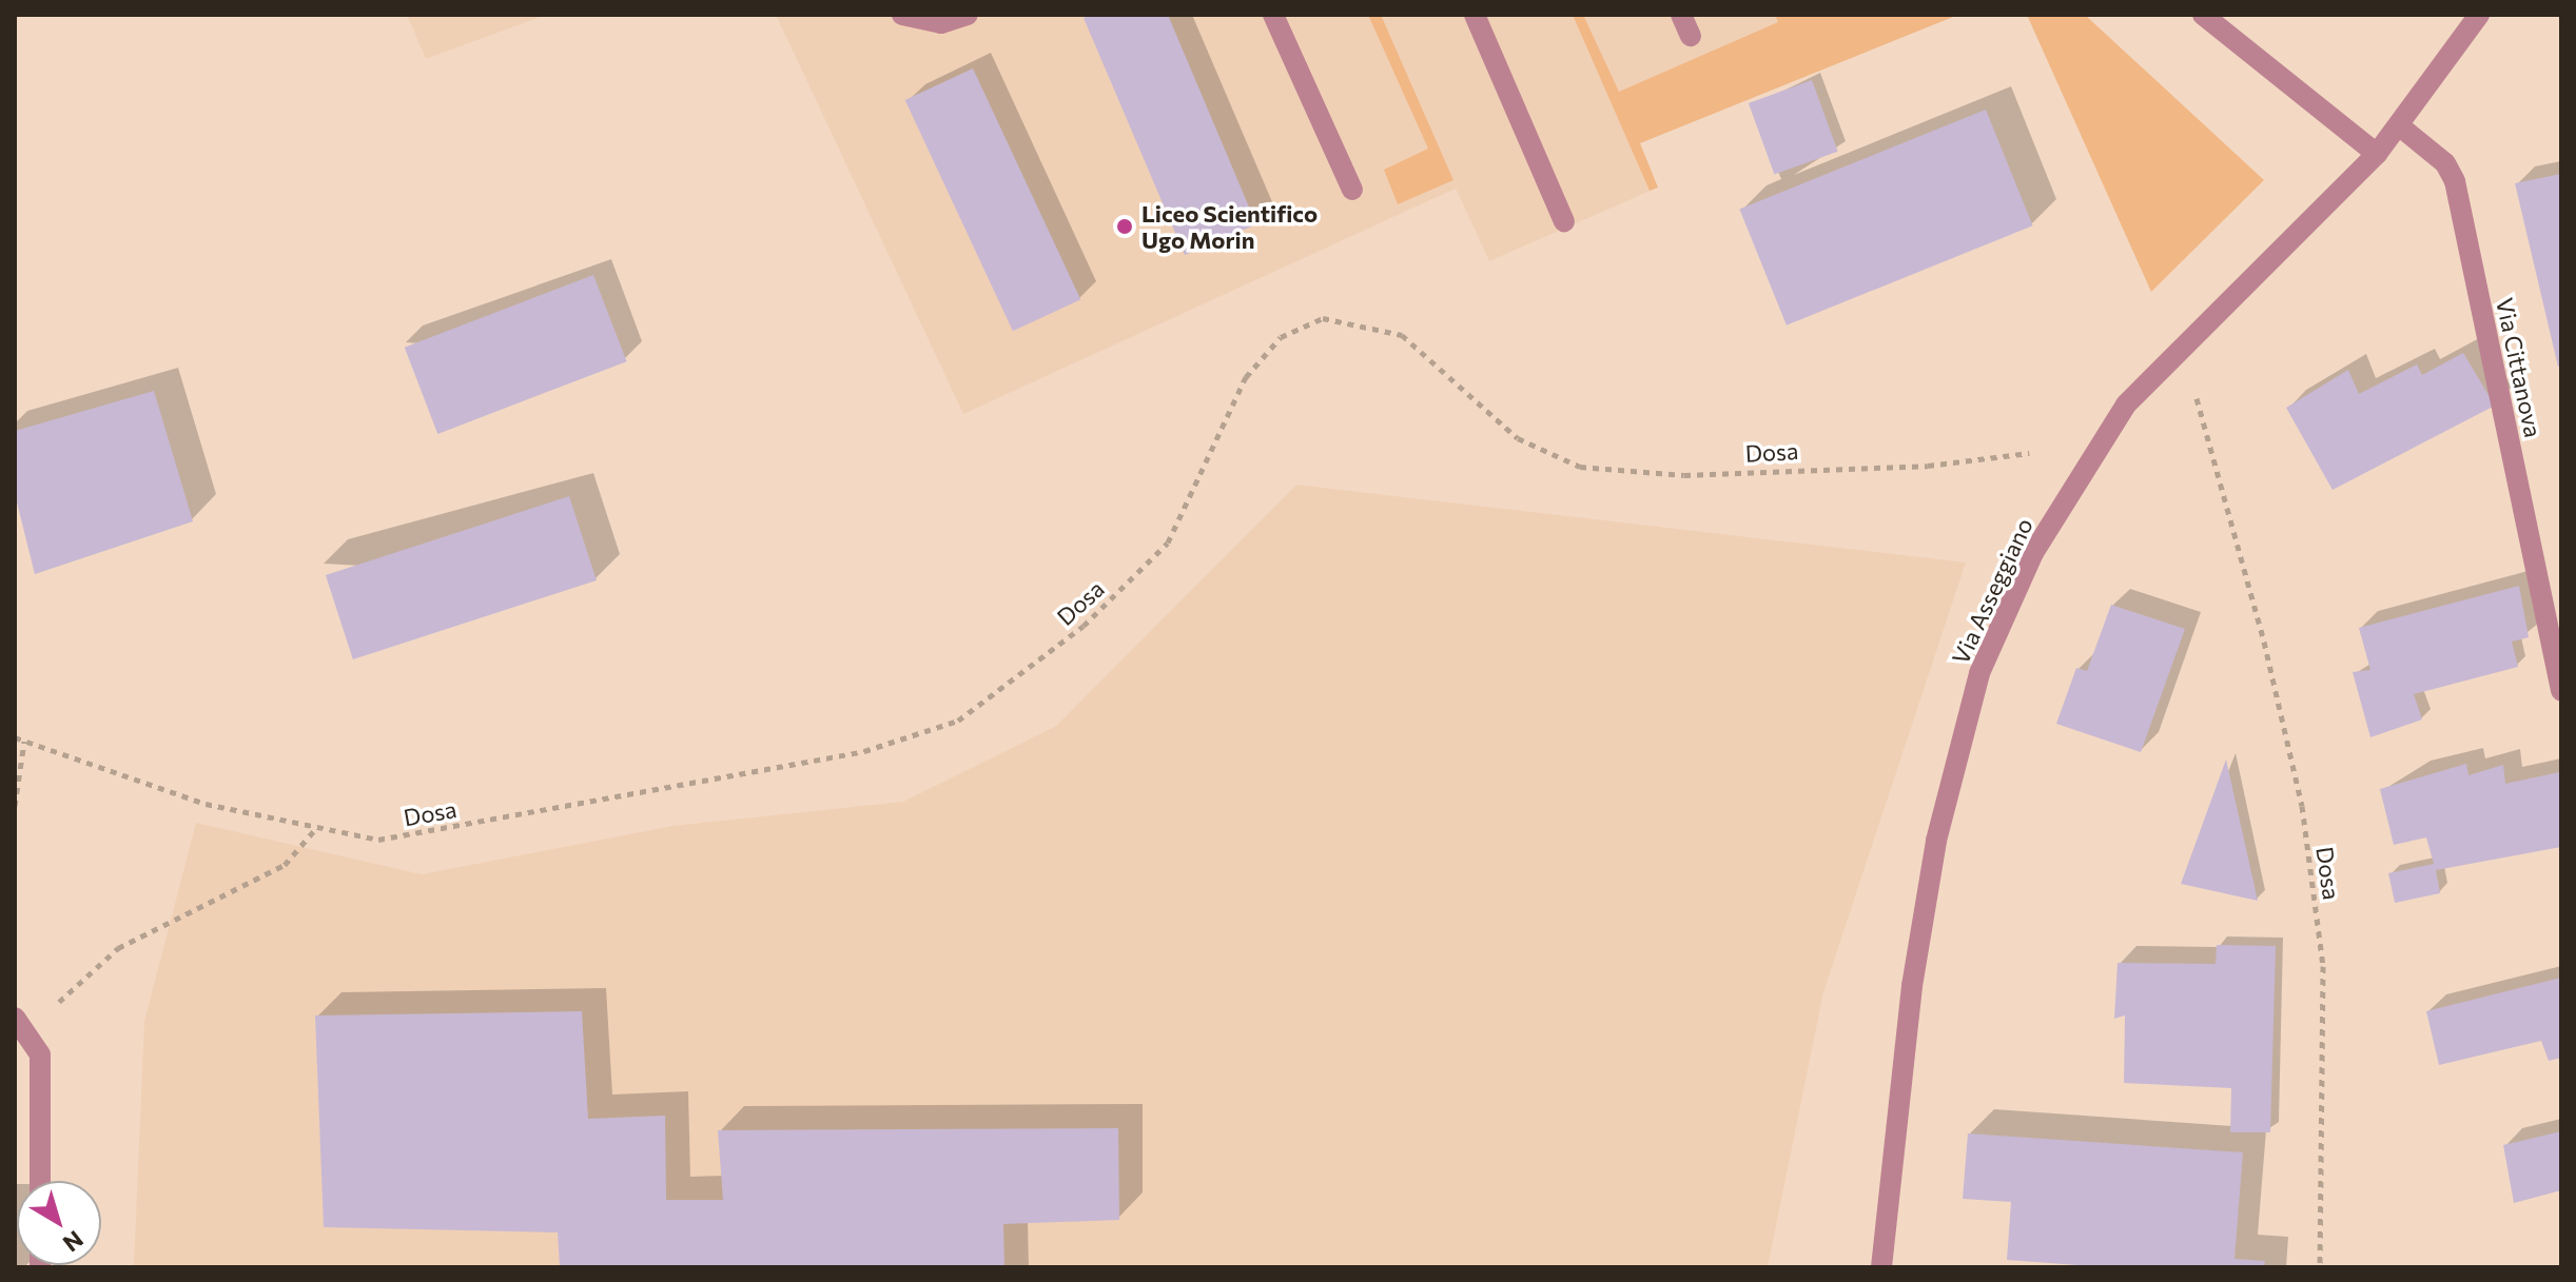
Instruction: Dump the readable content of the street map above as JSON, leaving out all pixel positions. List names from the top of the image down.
{
  "streets": {
    "street": ["Via Cittanova", "Via Asseggiano"],
    "path": ["Dosa"]
  },
  "crossings": [
    ["Via Cittanova", "Via Asseggiano"]
  ],
  "places": ["Liceo Scientifico Ugo Morin"],
  "north": "bottom right"
}
